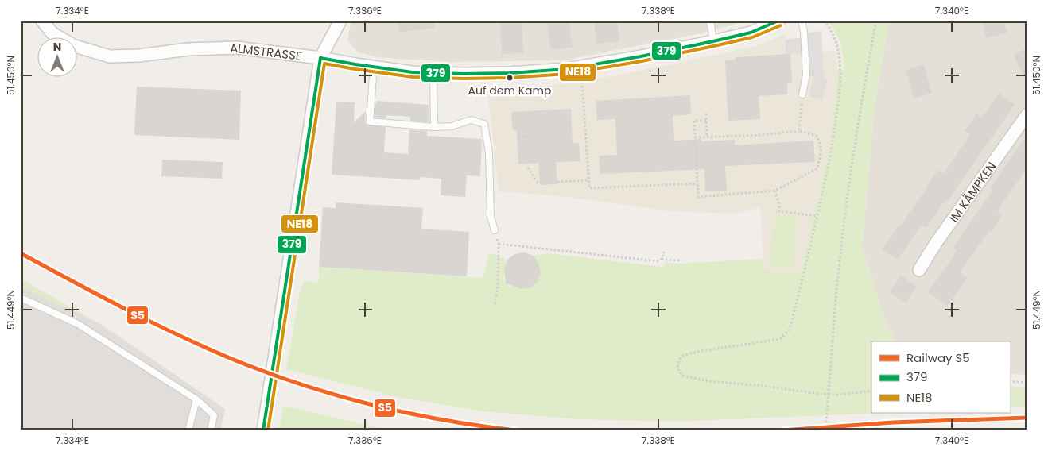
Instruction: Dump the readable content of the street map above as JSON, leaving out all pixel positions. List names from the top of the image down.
{
  "streets": {
    "street": ["ALMSTRASSE", "IM KÄMPKEN"]
  },
  "places": ["Auf dem Kamp"],
  "lines": ["transit line 379", "transit line NE18", "rail line S5"],
  "legend": ["Railway S5", "379", "NE18"],
  "north": "top",
  "coordinates": [
    "7.334°E",
    "7.336°E",
    "7.338°E",
    "7.340°E",
    "51.450°N",
    "51.449°N"
  ]
}
